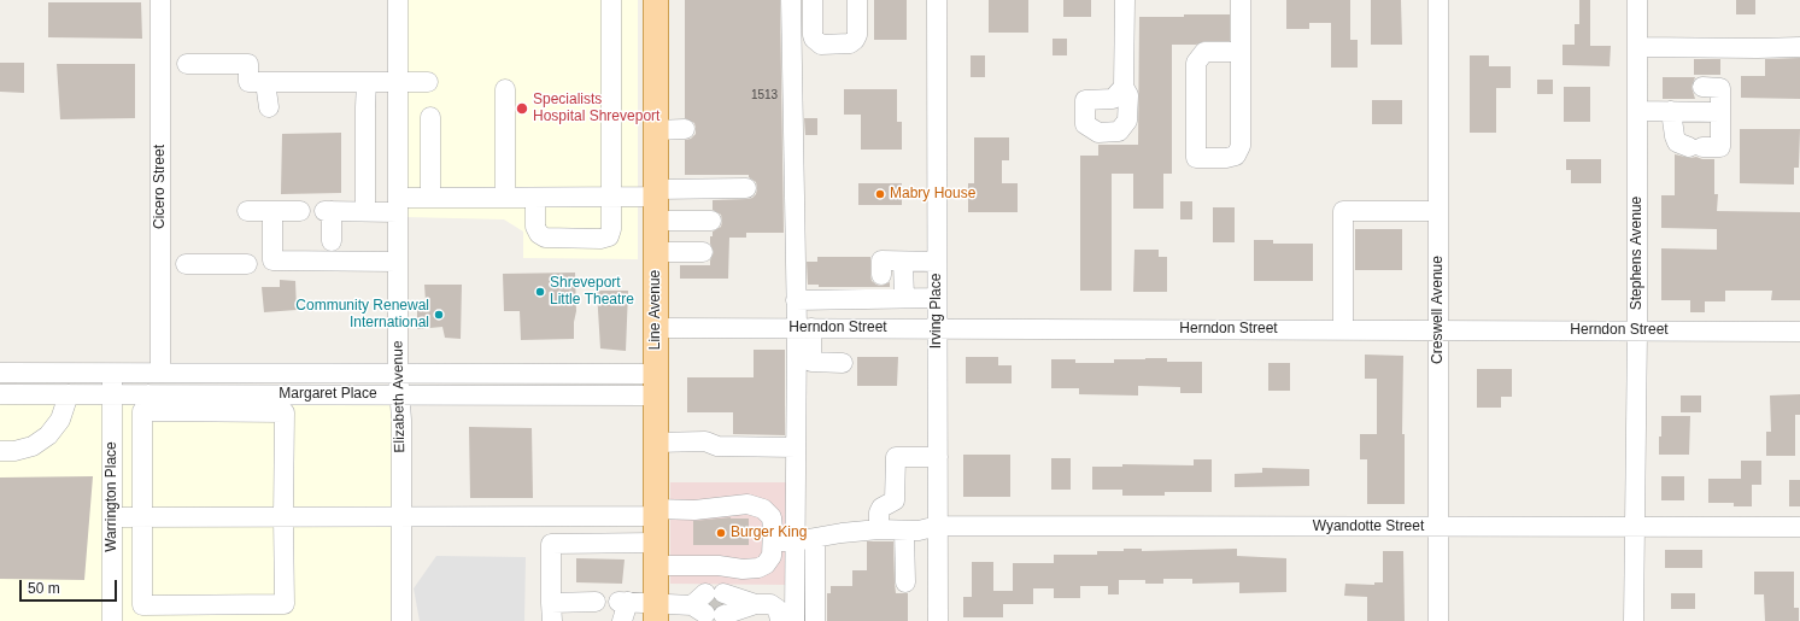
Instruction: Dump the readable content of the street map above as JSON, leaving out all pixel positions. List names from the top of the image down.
{
  "streets": {
    "main road": ["Line Avenue"],
    "street": [
      "Cicero Street",
      "Stephens Avenue",
      "Creswell Avenue",
      "Irving Place",
      "Herndon Street",
      "Margaret Place",
      "Elizabeth Avenue",
      "Warrington Place",
      "Wyandotte Street"
    ]
  },
  "crossings": [
    ["Cicero Street", "Margaret Place"],
    ["Stephens Avenue", "Herndon Street"],
    ["Stephens Avenue", "Wyandotte Street"],
    ["Line Avenue", "Herndon Street"],
    ["Line Avenue", "Margaret Place"],
    ["Creswell Avenue", "Herndon Street"],
    ["Creswell Avenue", "Wyandotte Street"],
    ["Irving Place", "Herndon Street"],
    ["Irving Place", "Wyandotte Street"],
    ["Margaret Place", "Elizabeth Avenue"],
    ["Margaret Place", "Warrington Place"]
  ],
  "places": [
    "Specialists Hospital Shreveport",
    "Mabry House",
    "Shreveport Little Theatre",
    "Community Renewal International",
    "Burger King"
  ],
  "house_numbers": ["1513"],
  "scale_bar": "50 m"
}
